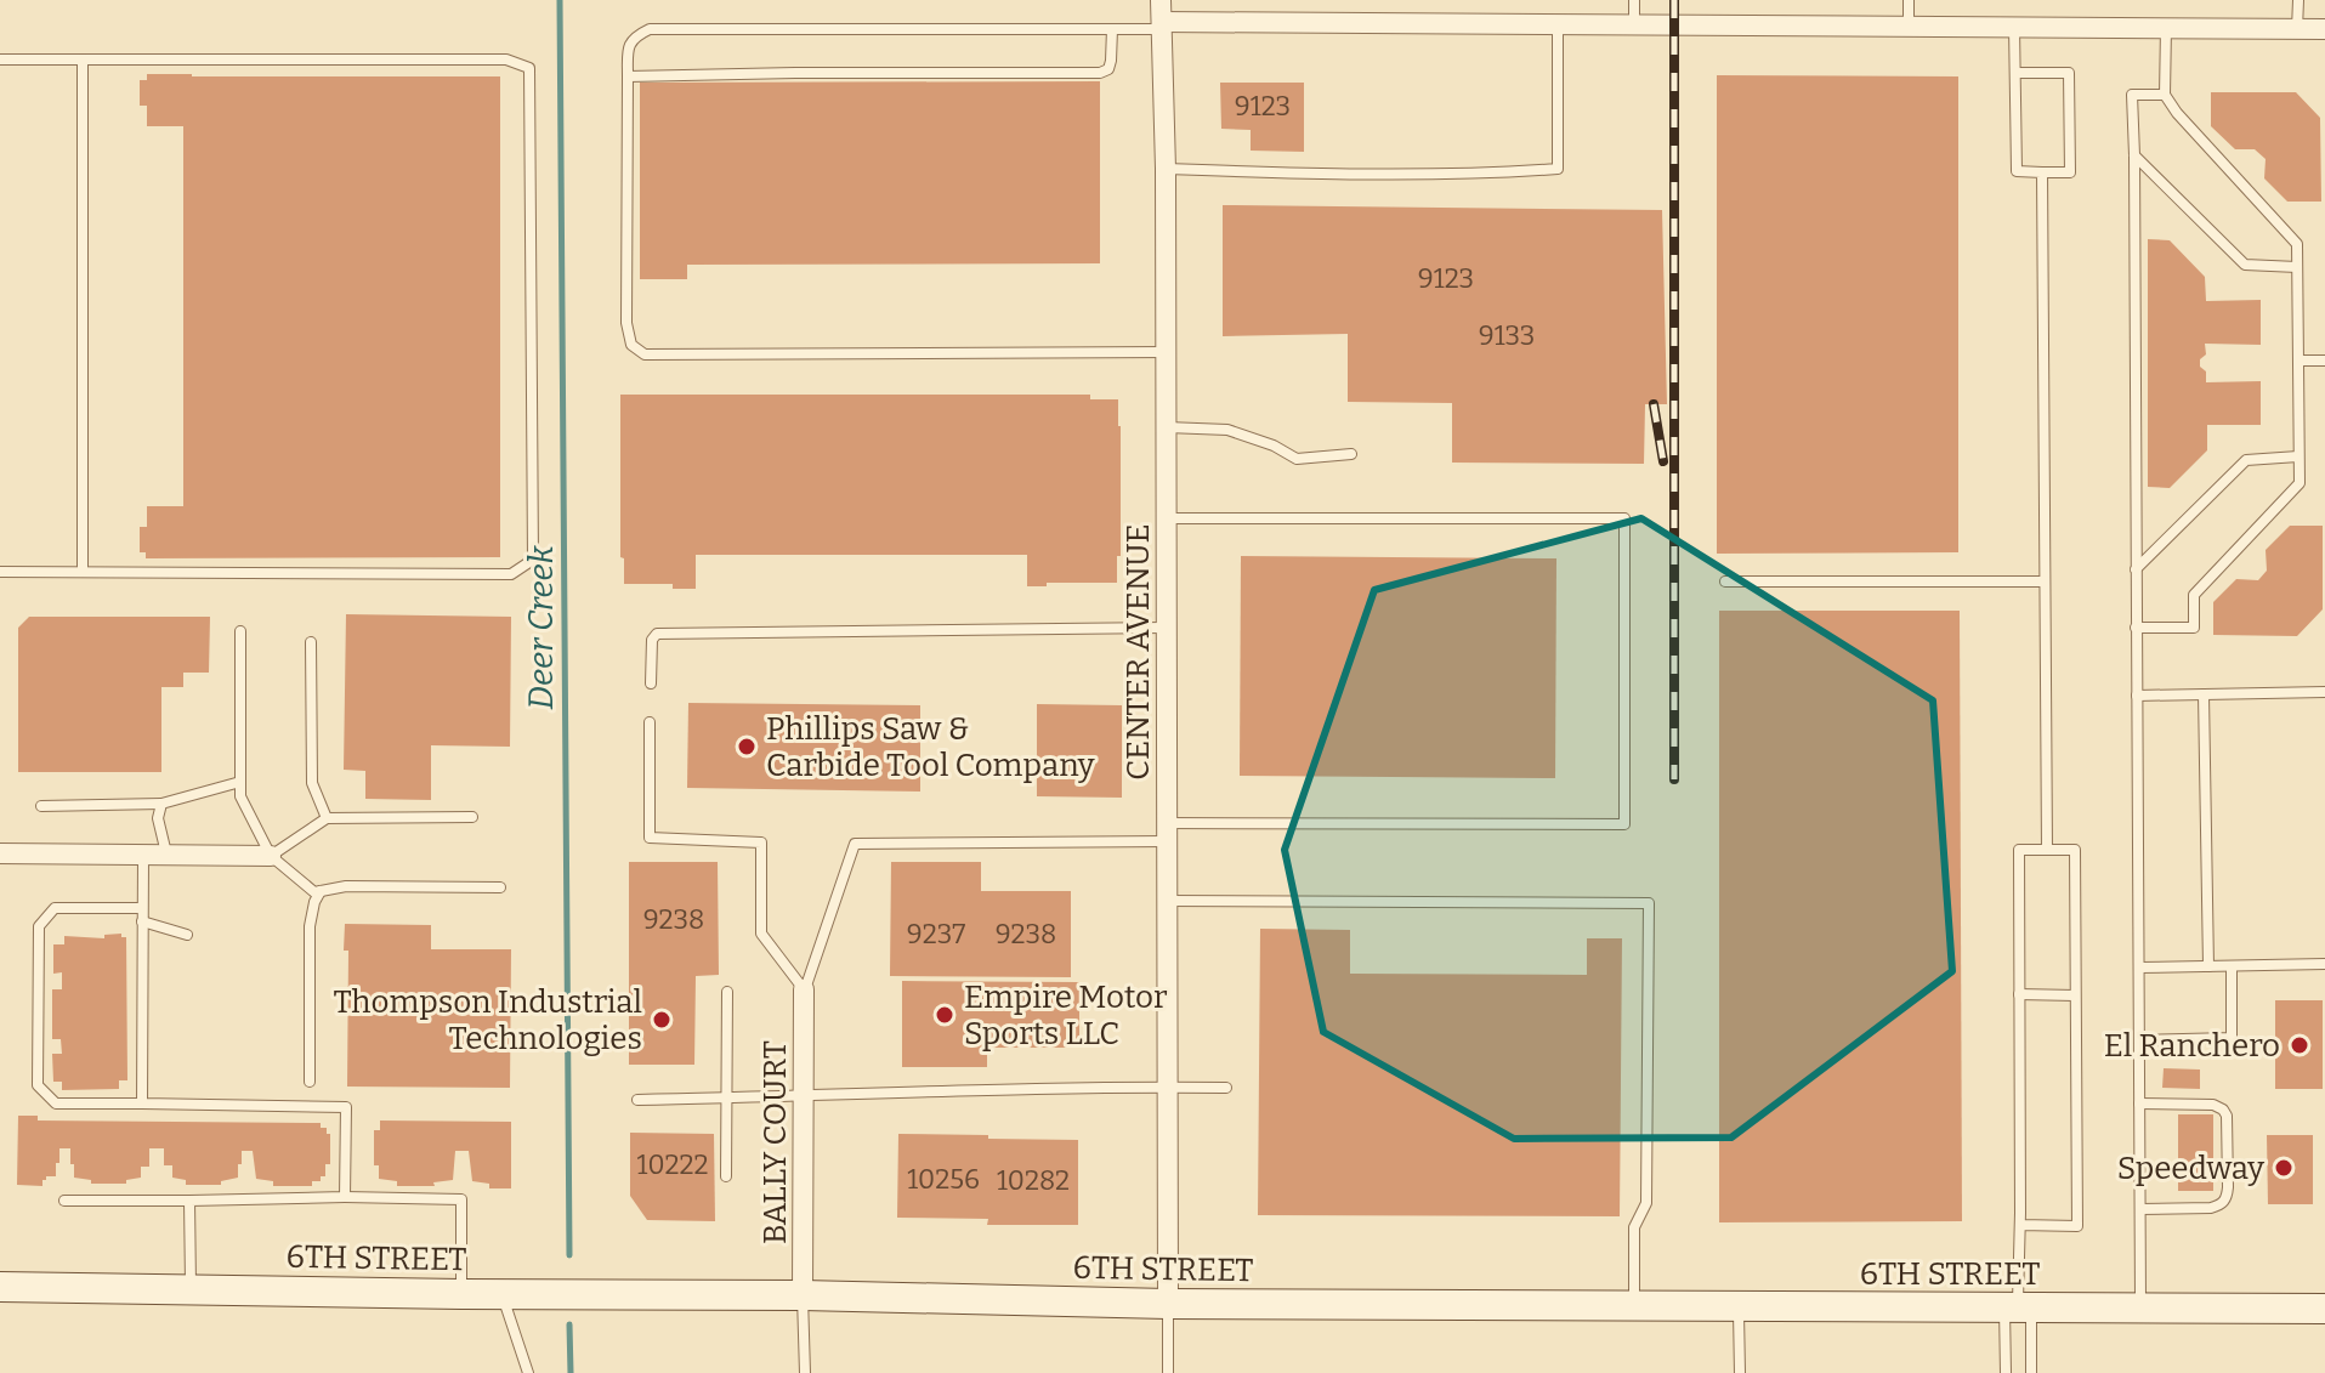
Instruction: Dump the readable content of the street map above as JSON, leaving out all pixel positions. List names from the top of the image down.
{
  "streets": {
    "main road": ["6TH STREET"],
    "street": ["CENTER AVENUE", "BALLY COURT"]
  },
  "crossings": [
    ["CENTER AVENUE", "6TH STREET"],
    ["BALLY COURT", "6TH STREET"]
  ],
  "water": ["Deer Creek"],
  "places": [
    "Phillips Saw & Carbide Tool Company",
    "Empire Motor Sports LLC",
    "Thompson Industrial Technologies",
    "El Ranchero",
    "Speedway"
  ],
  "house_numbers": [
    "9123",
    "9123",
    "9133",
    "9238",
    "9237",
    "9238",
    "10222",
    "10256",
    "10282"
  ]
}
